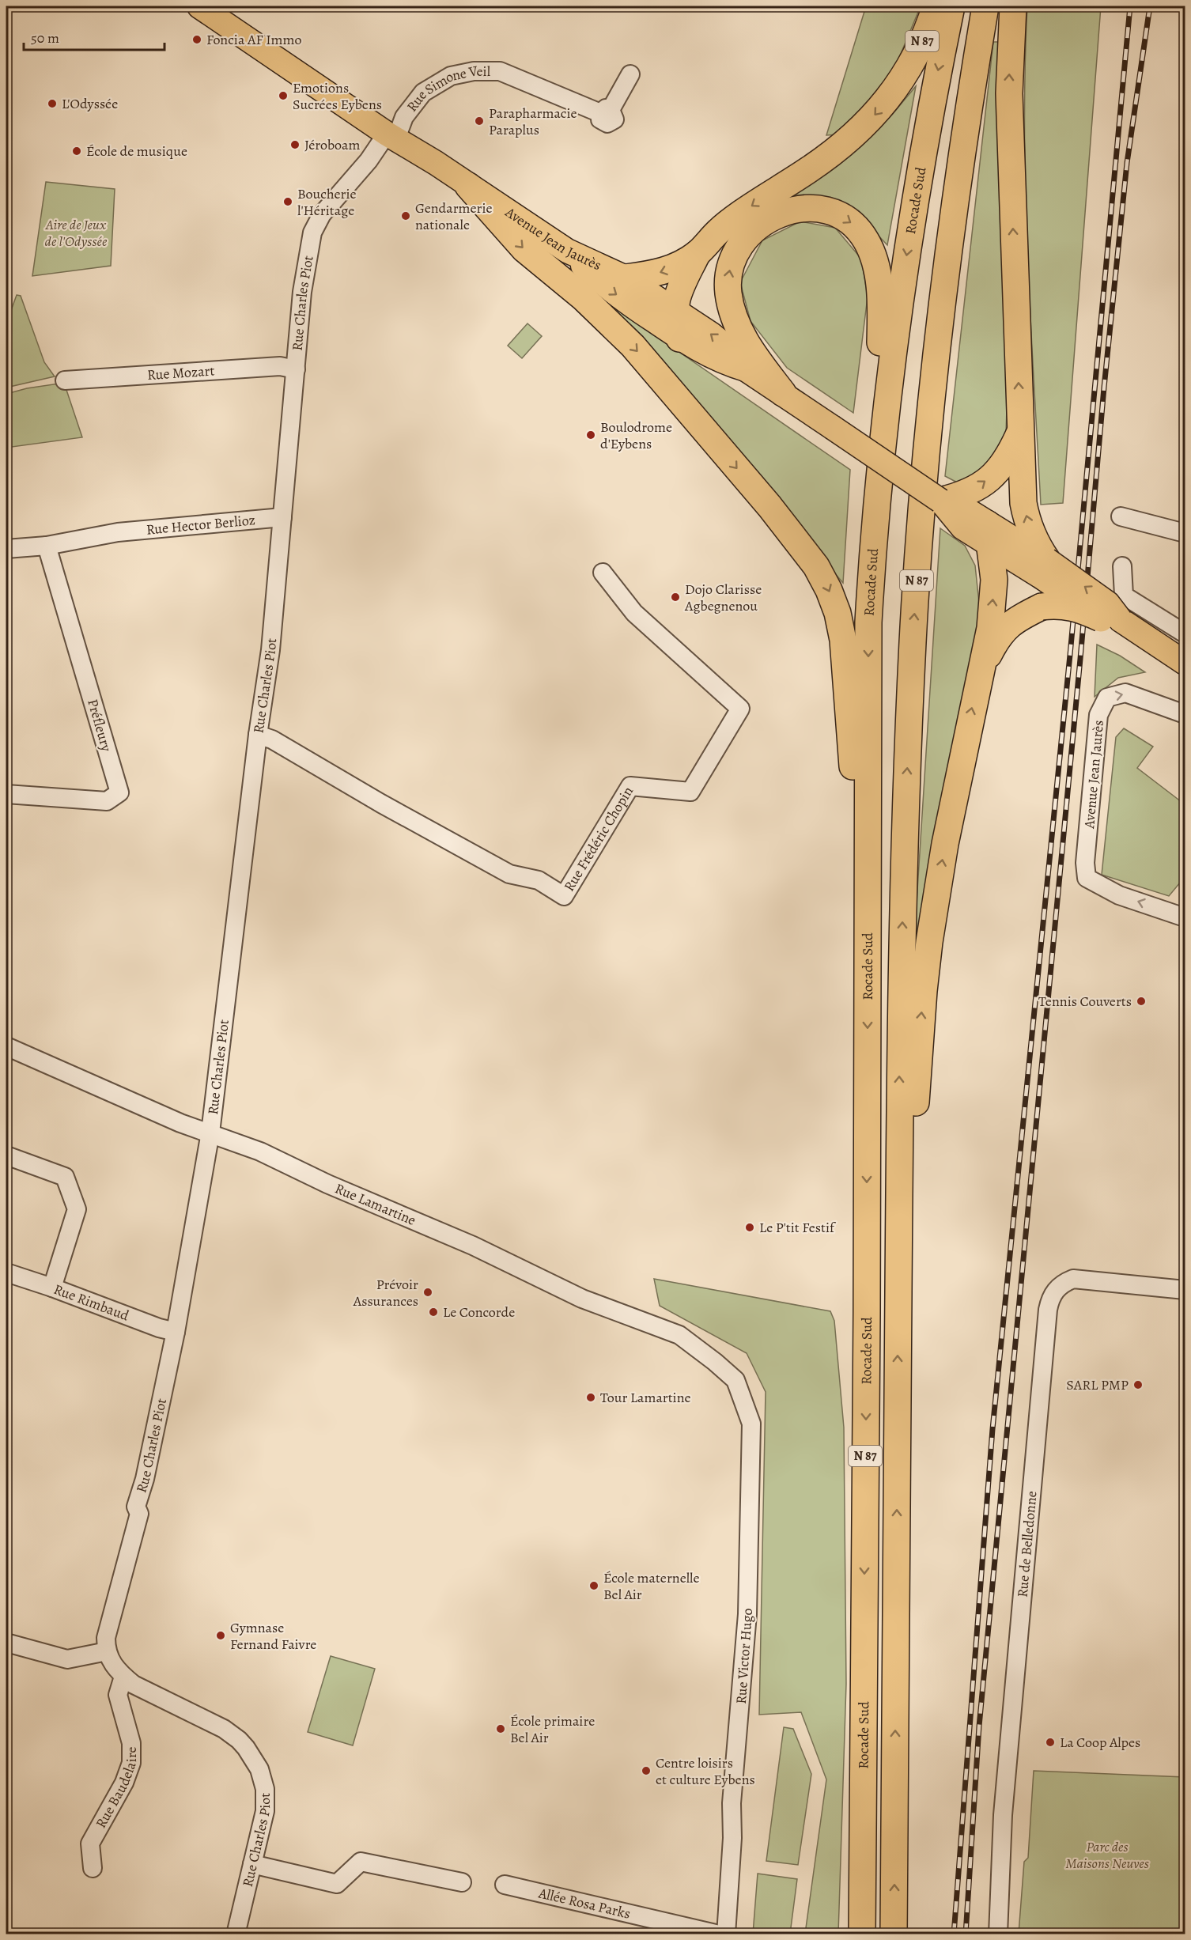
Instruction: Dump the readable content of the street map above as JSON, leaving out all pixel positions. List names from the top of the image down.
{
  "streets": {
    "highway": ["N 87", "Rocade Sud"],
    "main road": ["Avenue Jean Jaurès"],
    "street": [
      "Rue Simone Veil",
      "Rue Charles Piot",
      "Rue Mozart",
      "Rue Hector Berlioz",
      "Préfleury",
      "Rue Frédéric Chopin",
      "Rue Lamartine",
      "Rue Rimbaud",
      "Rue de Belledonne",
      "Rue Victor Hugo",
      "Rue Baudelaire",
      "Allée Rosa Parks"
    ]
  },
  "crossings": [
    ["Rue Simone Veil", "Avenue Jean Jaurès"],
    ["Rue Simone Veil", "Rue Charles Piot"],
    ["Avenue Jean Jaurès", "Rue Charles Piot"],
    ["Rue Charles Piot", "Rue Mozart"],
    ["Rue Charles Piot", "Rue Hector Berlioz"],
    ["Rue Charles Piot", "Rue Frédéric Chopin"],
    ["Rue Charles Piot", "Rue Lamartine"],
    ["Rue Charles Piot", "Rue Rimbaud"],
    ["Rue Charles Piot", "Rue Baudelaire"],
    ["Rue Hector Berlioz", "Préfleury"],
    ["Rue Lamartine", "Rue Victor Hugo"]
  ],
  "parks": ["Aire de Jeux de l'Odyssée", "Parc des Maisons Neuves"],
  "places": [
    "Foncia AF Immo",
    "Emotions Sucrées Eybens",
    "L'Odyssée",
    "Parapharmacie Paraplus",
    "Jéroboam",
    "École de musique",
    "Boucherie l'Héritage",
    "Gendarmerie nationale",
    "Boulodrome d'Eybens",
    "Dojo Clarisse Agbegnenou",
    "Tennis Couverts",
    "Le P'tit Festif",
    "Prévoir Assurances",
    "Le Concorde",
    "SARL PMP",
    "Tour Lamartine",
    "École maternelle Bel Air",
    "Gymnase Fernand Faivre",
    "École primaire Bel Air",
    "La Coop Alpes",
    "Centre loisirs et culture Eybens"
  ],
  "scale_bar": "50 m"
}
